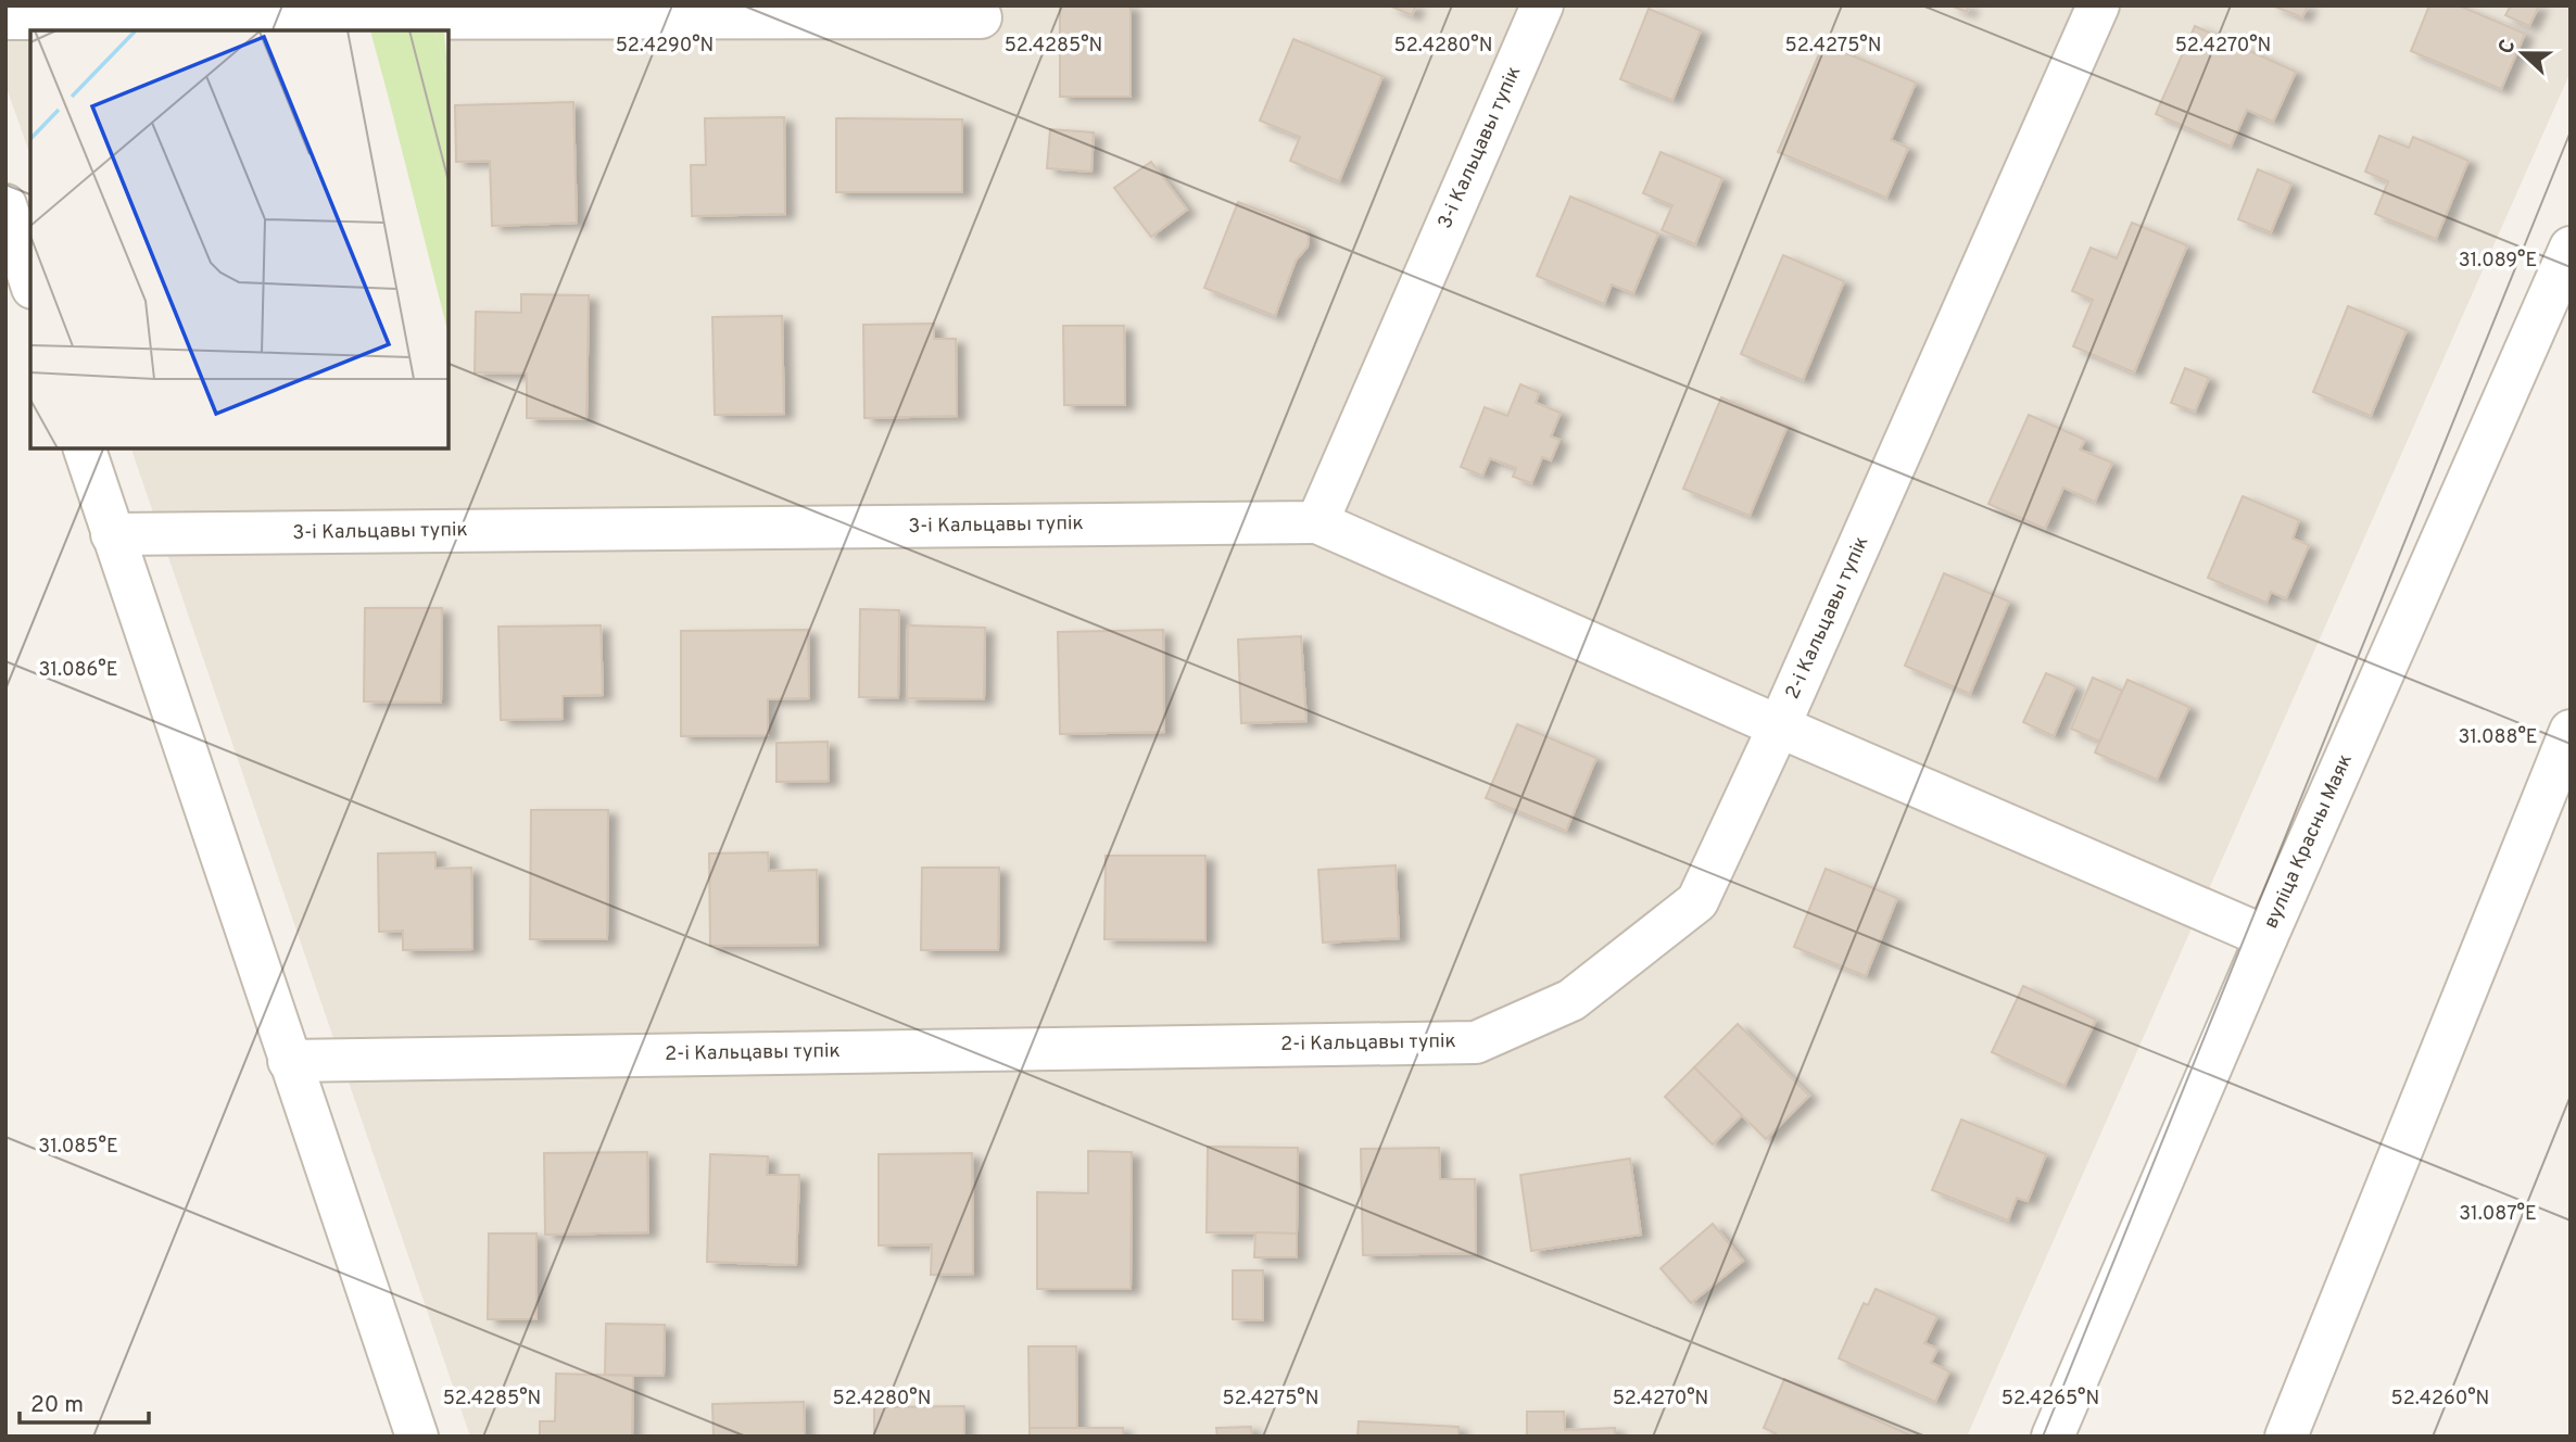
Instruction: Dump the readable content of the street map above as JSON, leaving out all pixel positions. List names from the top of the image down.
{
  "streets": {
    "street": ["3-і Кальцавы тупік", "2-і Кальцавы тупік", "вуліца Красны Маяк"]
  },
  "scale_bar": "20 m",
  "north": "left",
  "coordinates": [
    "52.4290°N",
    "52.4285°N",
    "52.4280°N",
    "52.4275°N",
    "52.4270°N",
    "31.089°E",
    "31.086°E",
    "31.088°E",
    "31.085°E",
    "31.087°E",
    "52.4265°N",
    "52.4260°N"
  ]
}
